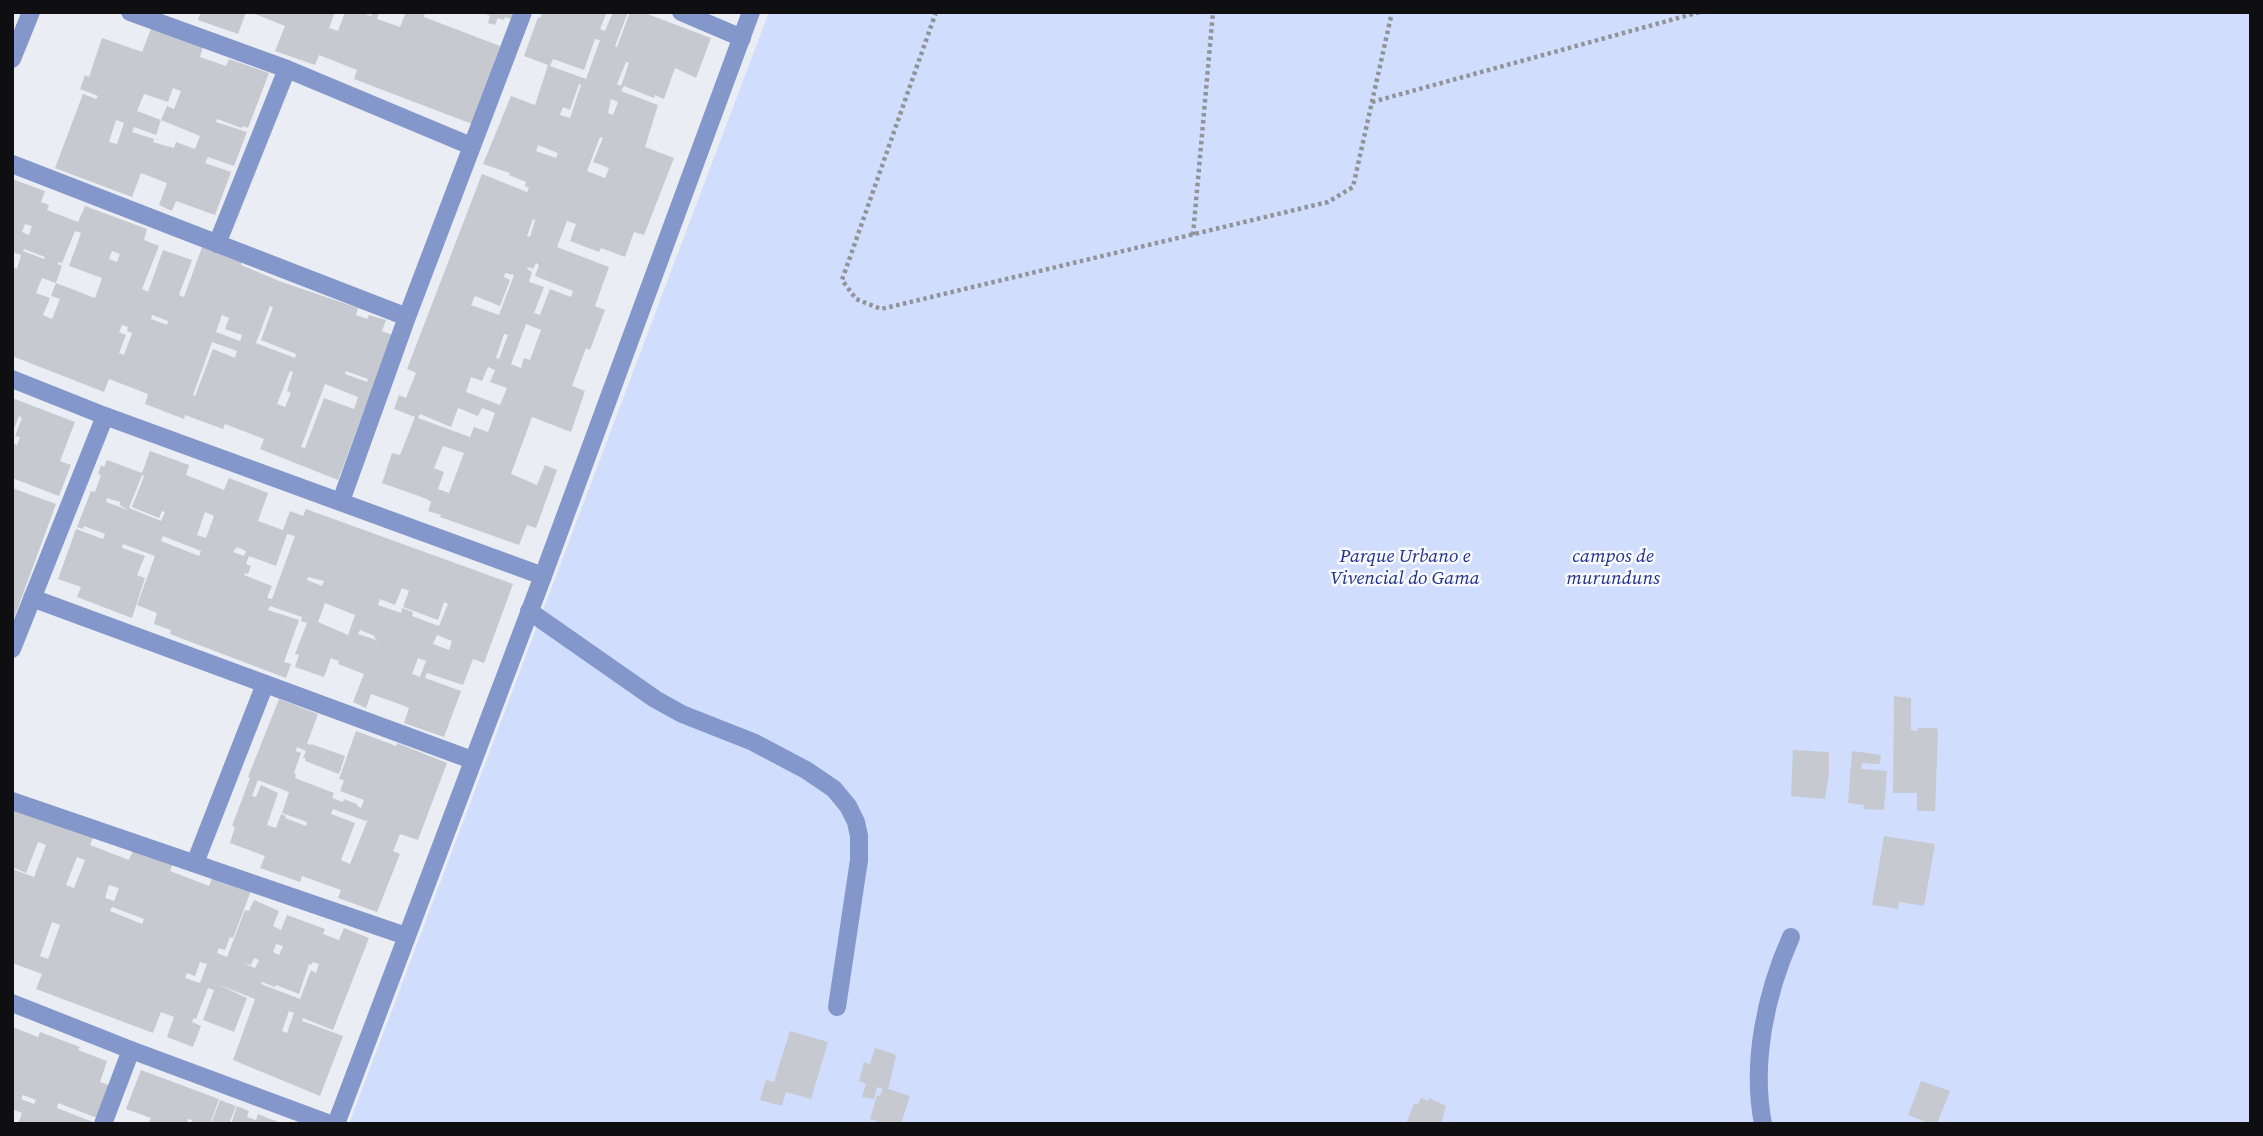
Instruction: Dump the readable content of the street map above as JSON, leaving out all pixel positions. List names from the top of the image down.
{
  "parks": ["Parque Urbano e Vivencial do Gama", "campos de murunduns"]
}
